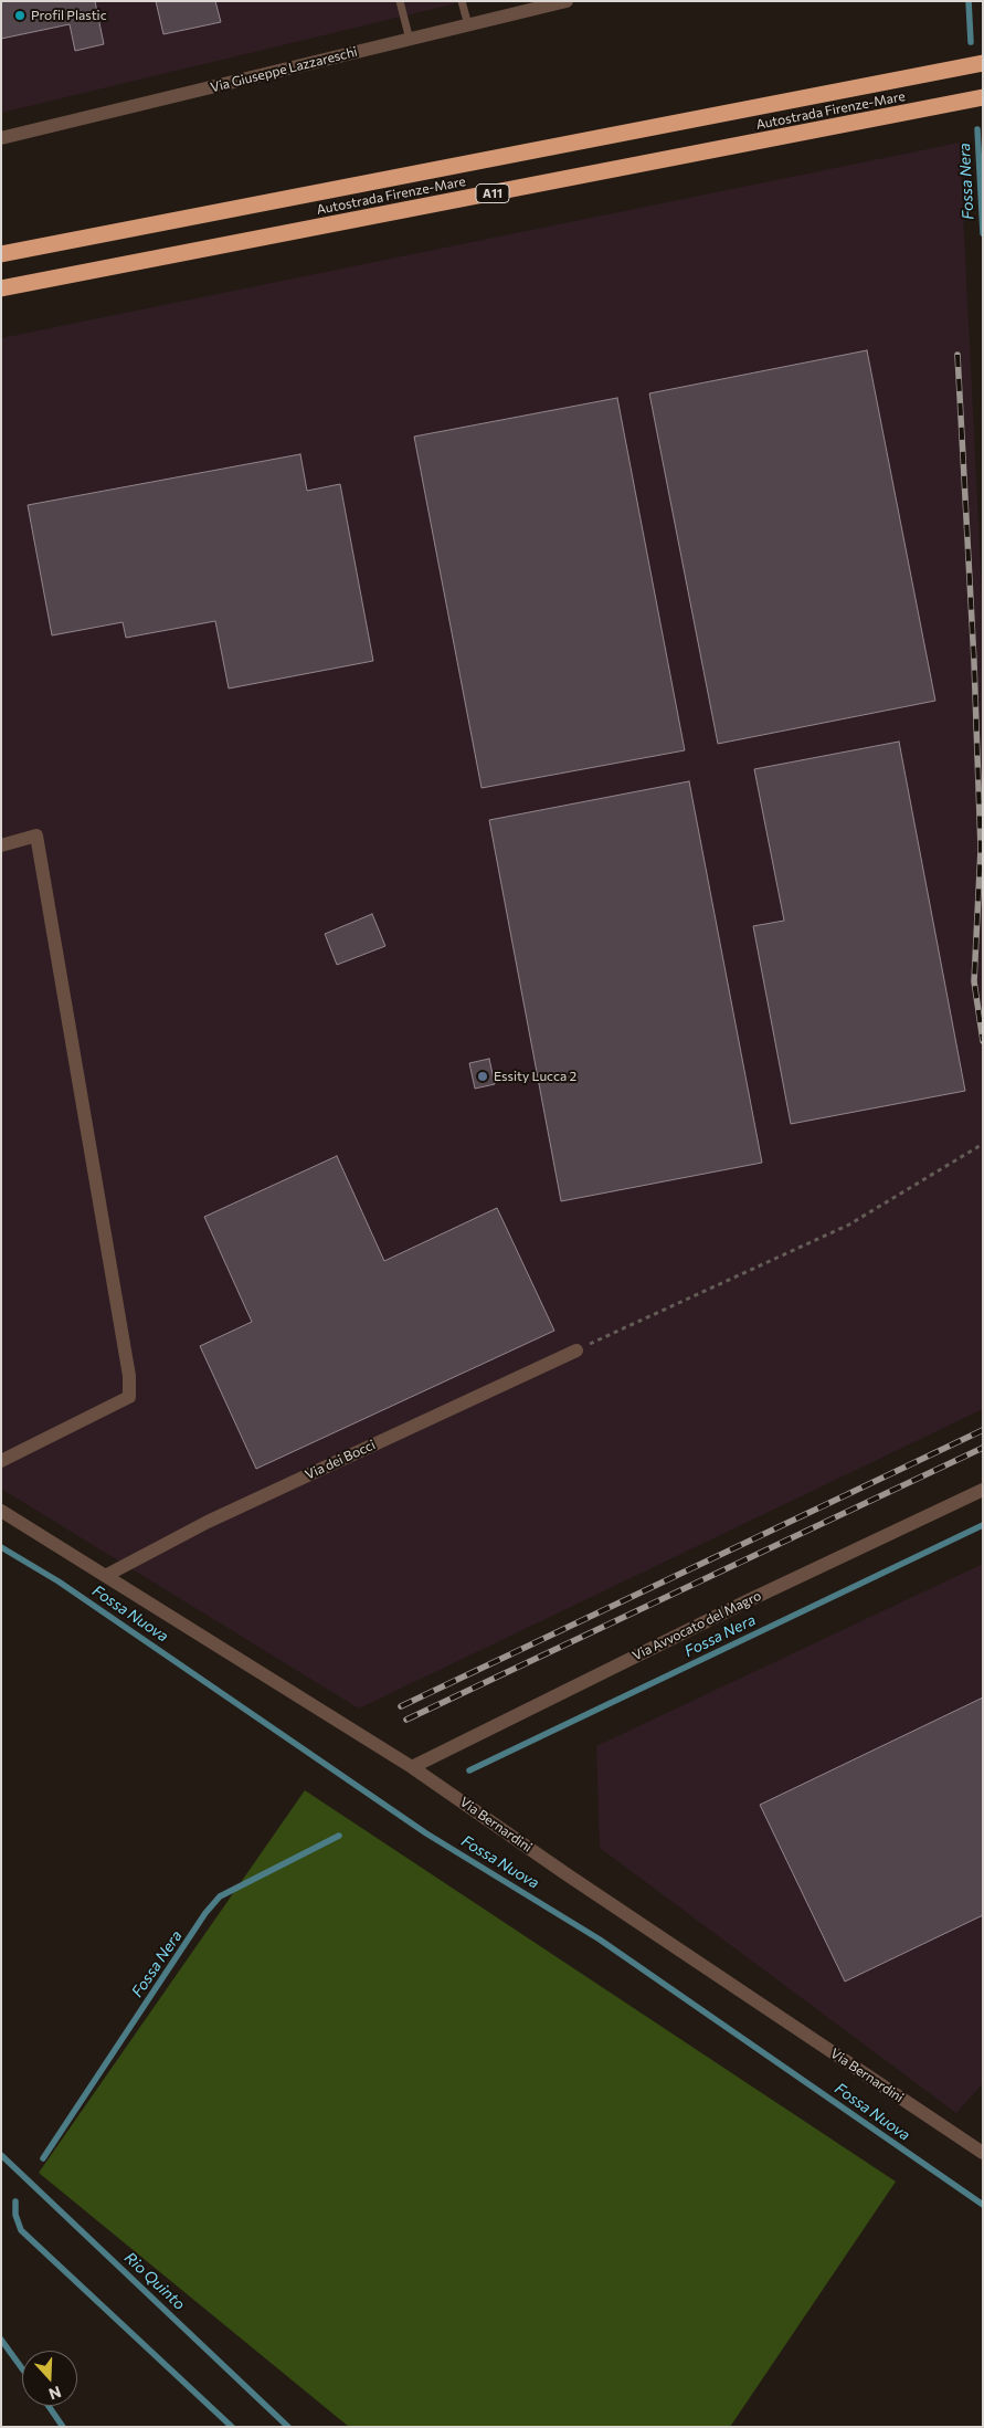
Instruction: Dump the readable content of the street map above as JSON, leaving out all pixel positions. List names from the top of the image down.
{
  "streets": {
    "highway": ["Autostrada Firenze-Mare", "A11"],
    "street": [
      "Via Giuseppe Lazzareschi",
      "Via dei Bocci",
      "Via Avvocato del Magro",
      "Via Bernardini"
    ]
  },
  "crossings": [
    ["Via dei Bocci", "Via Bernardini"],
    ["Via Avvocato del Magro", "Via Bernardini"]
  ],
  "water": ["Fossa Nera", "Fossa Nuova", "Rio Quinto"],
  "places": ["Profil Plastic", "Essity Lucca 2"],
  "north": "bottom"
}
